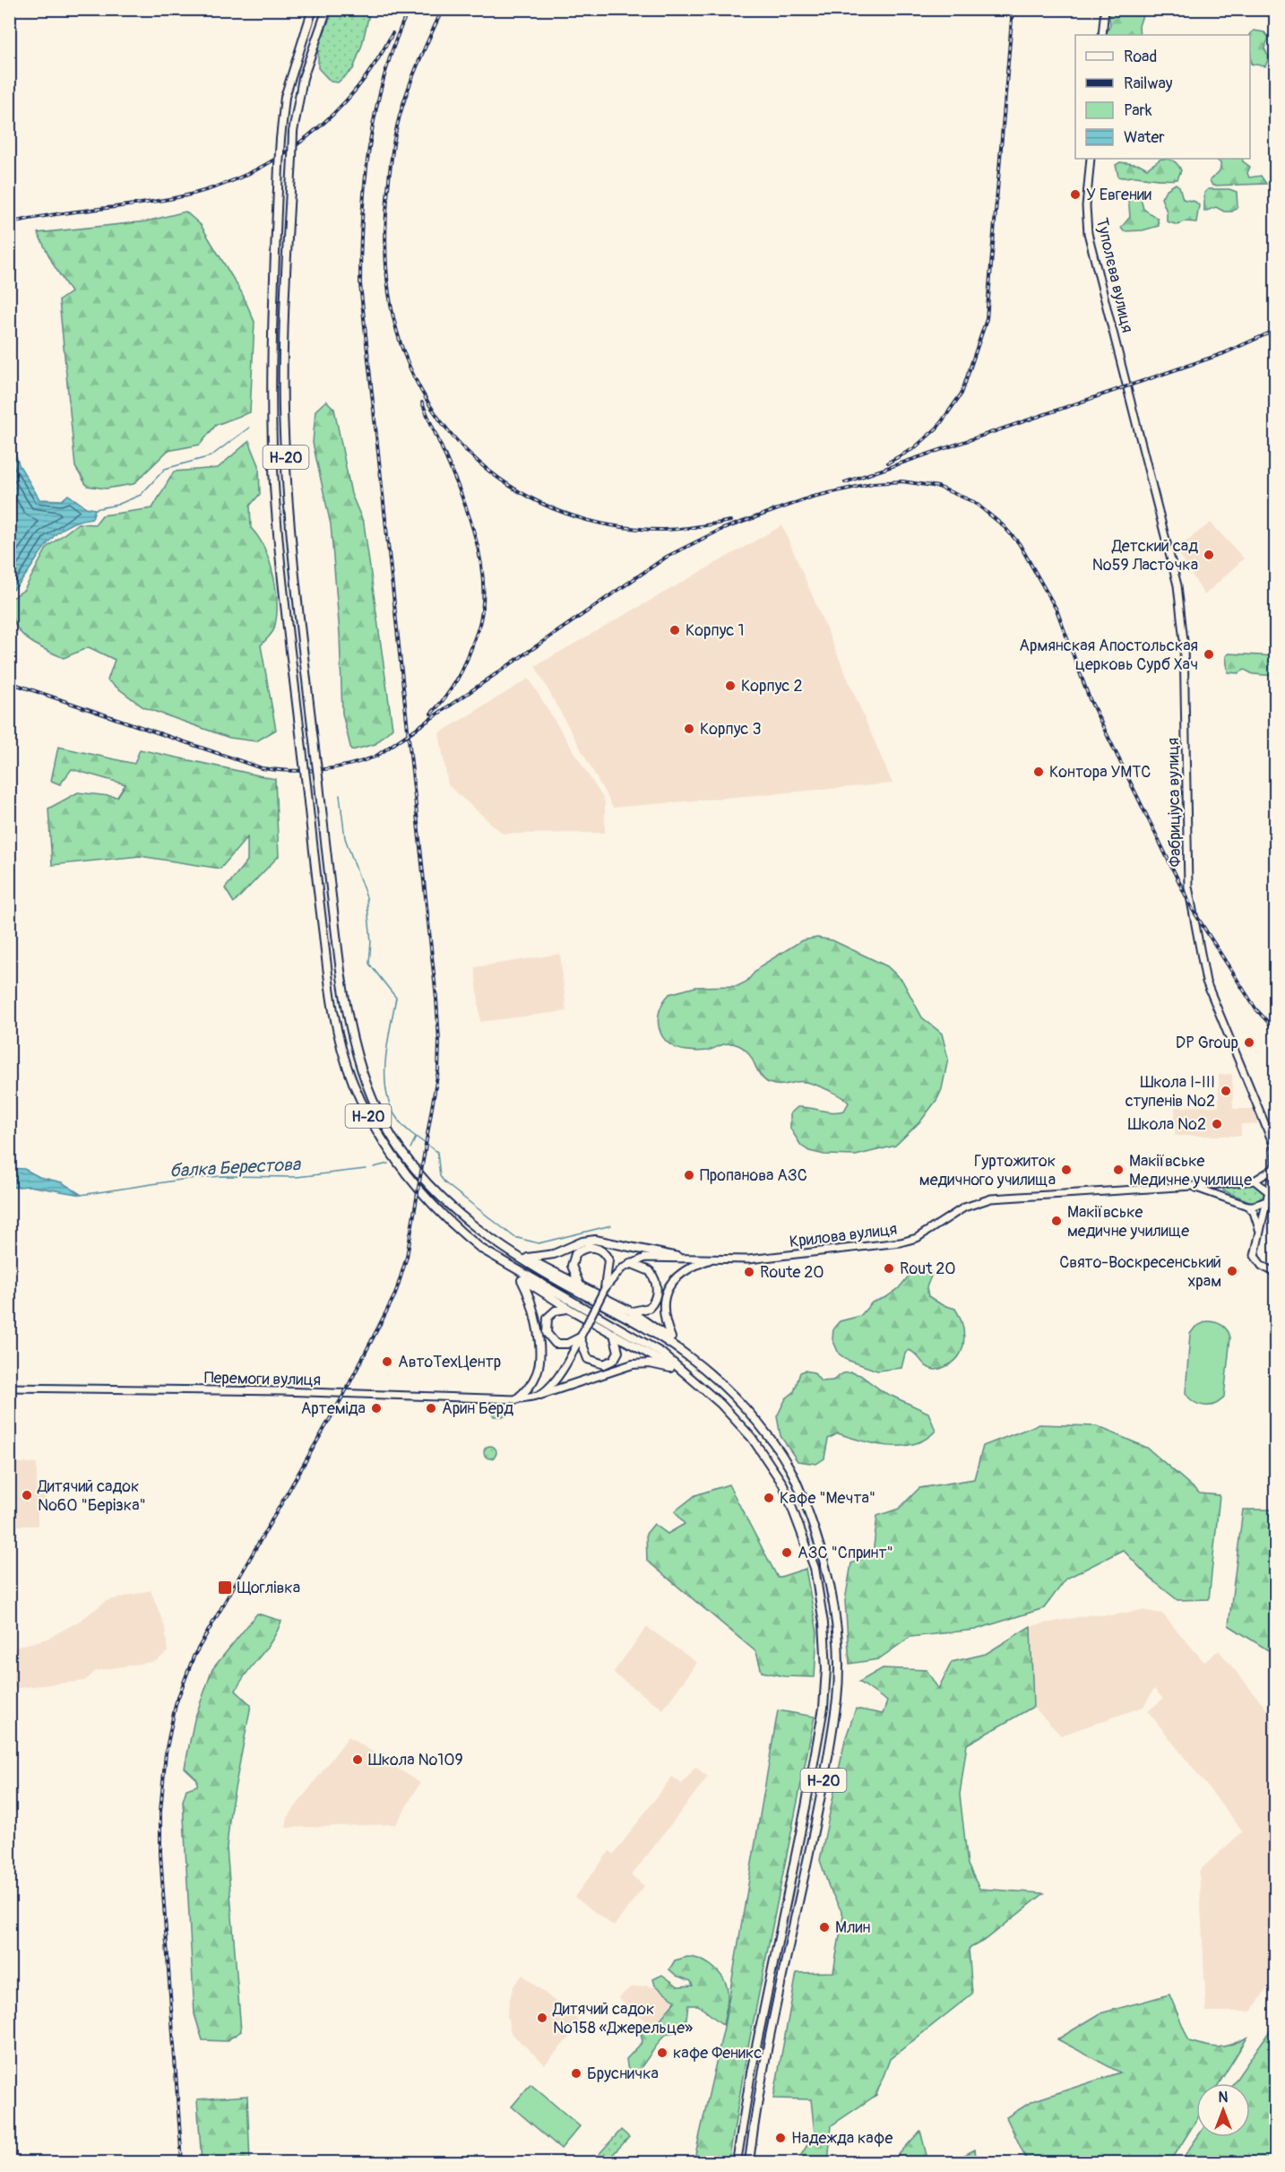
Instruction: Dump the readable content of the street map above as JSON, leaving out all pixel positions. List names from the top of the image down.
{
  "streets": {
    "main road": [
      "Туполєва вулиця",
      "Н-20",
      "Фабриціуса вулиця",
      "Крилова вулиця",
      "Перемоги вулиця"
    ]
  },
  "crossings": [
    ["Туполєва вулиця", "Фабриціуса вулиця"]
  ],
  "water": ["балка Берестова"],
  "places": {
    "other": [
      "У Евгении",
      "Детский сад №59 Ласточка",
      "Корпус 1",
      "Армянская Апостольская церковь Сурб Хач",
      "Корпус 2",
      "Корпус 3",
      "Контора УМТС",
      "DP Group",
      "Школа I-III ступенів №2",
      "Школа №2",
      "Гуртожиток медичного училища",
      "Макіївське Медичне училище",
      "Пропанова АЗС",
      "Макіївське медичне училище",
      "Rout 20",
      "Свято-Воскресенський храм",
      "Route 20",
      "АвтоТехЦентр",
      "Артеміда",
      "Арин Берд",
      "Дитячий садок №60 \"Берізка\"",
      "Кафе \"Мечта\"",
      "АЗС \"Спринт\"",
      "Школа №109",
      "Млин",
      "Дитячий садок №158 «Джерельце»",
      "кафе Феникс",
      "Брусничка",
      "Надежда кафе"
    ],
    "transit": ["Щоглівка"]
  },
  "legend": [
    "Road",
    "Railway",
    "Park",
    "Water"
  ],
  "north": "top"
}
